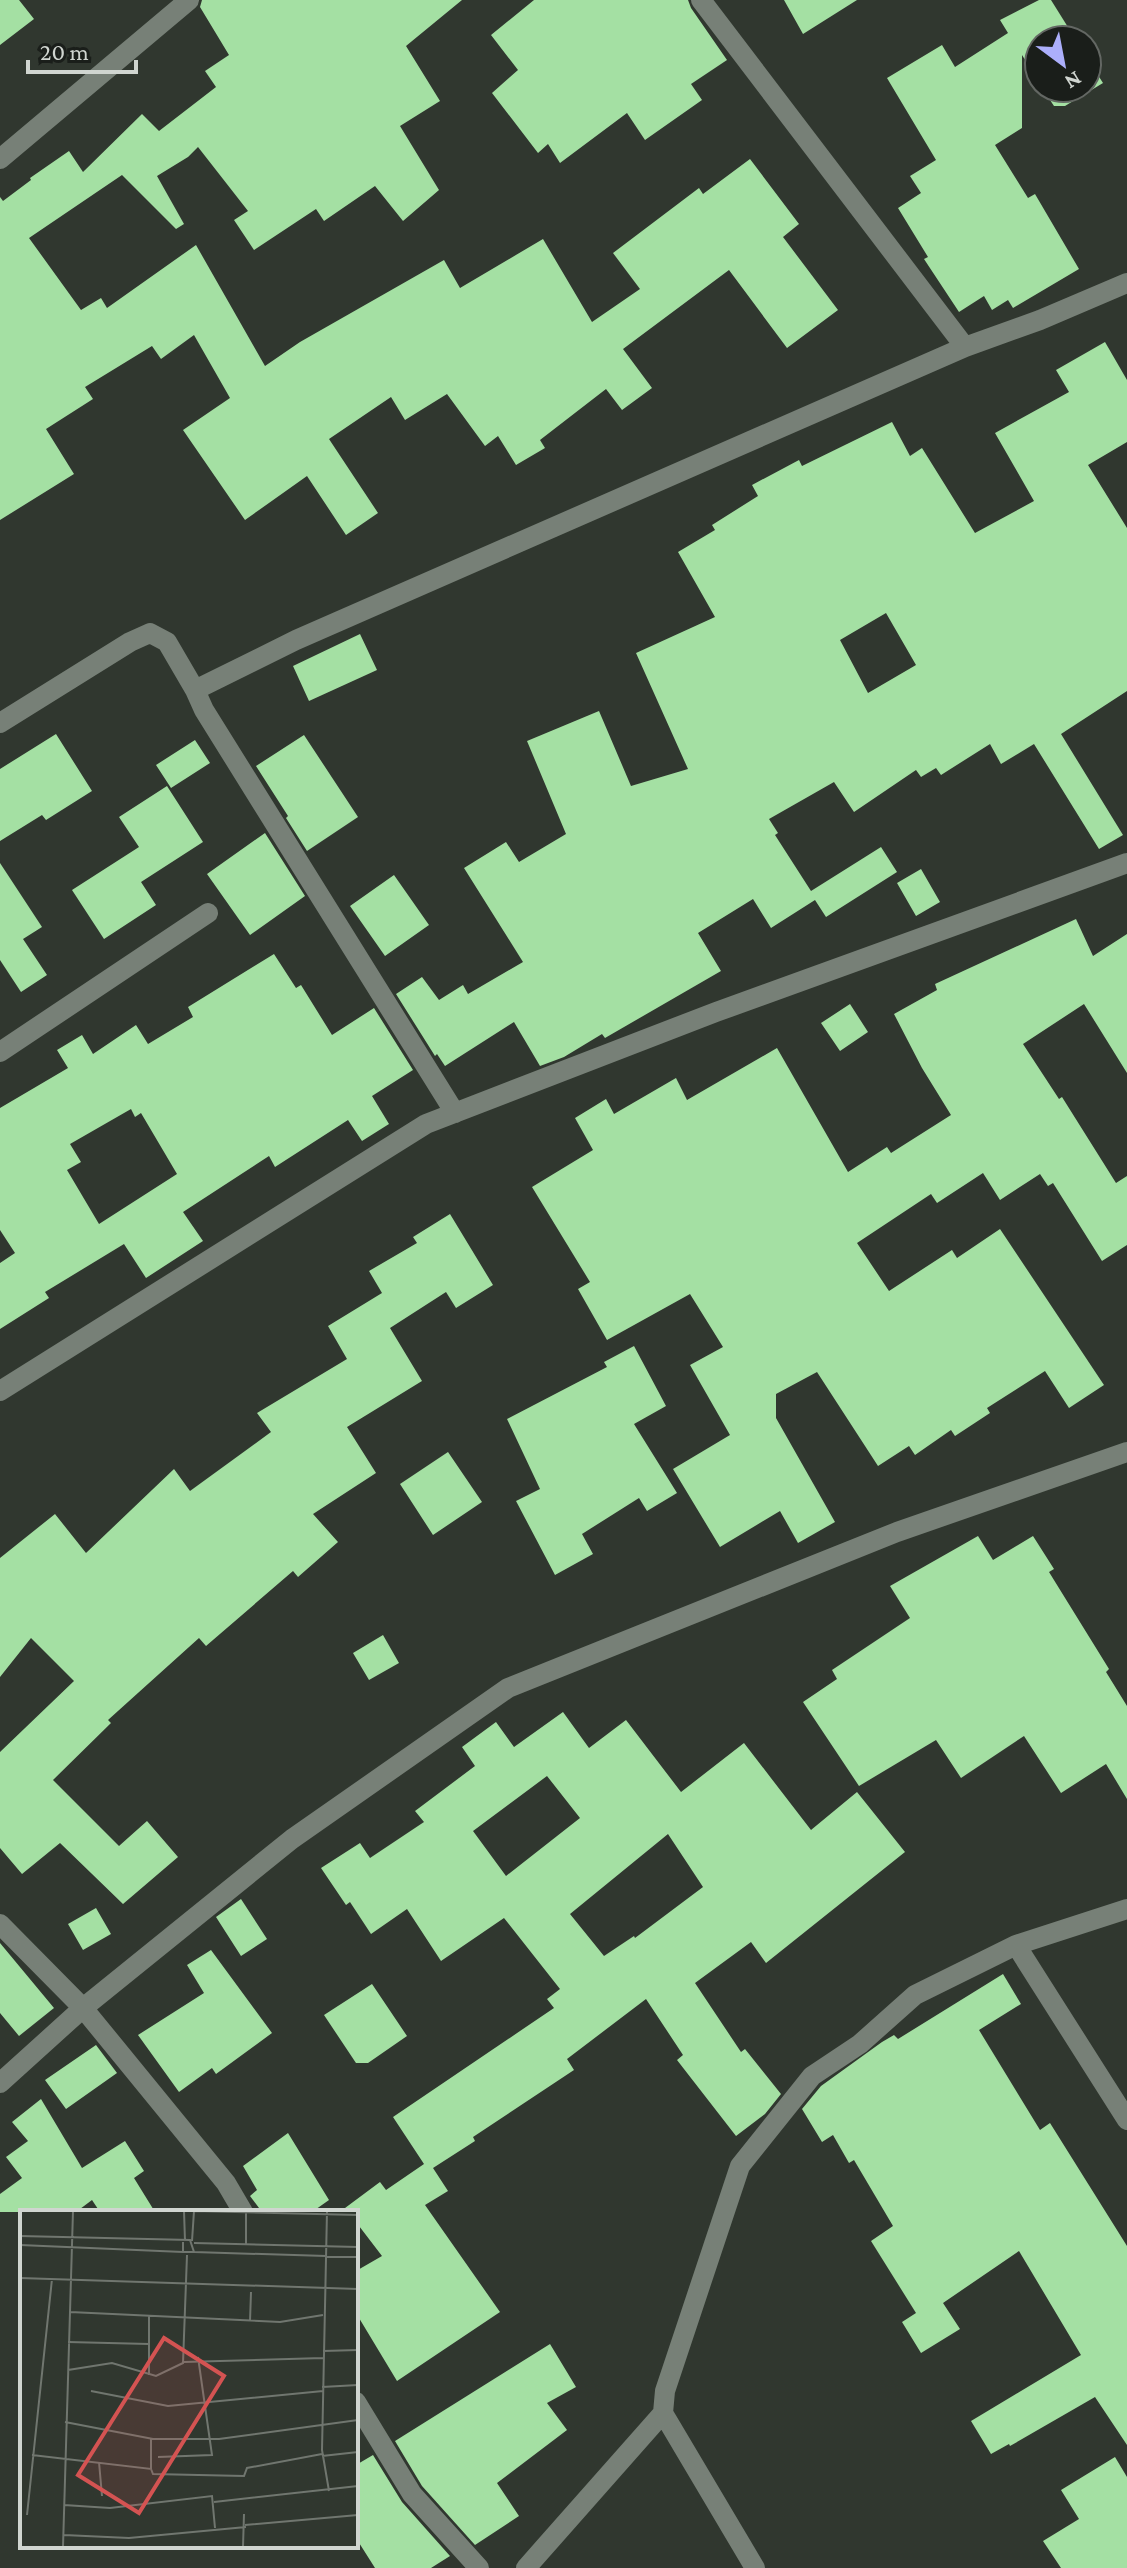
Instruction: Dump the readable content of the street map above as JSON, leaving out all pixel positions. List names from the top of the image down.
{
  "scale_bar": "20 m",
  "north": "bottom right"
}
